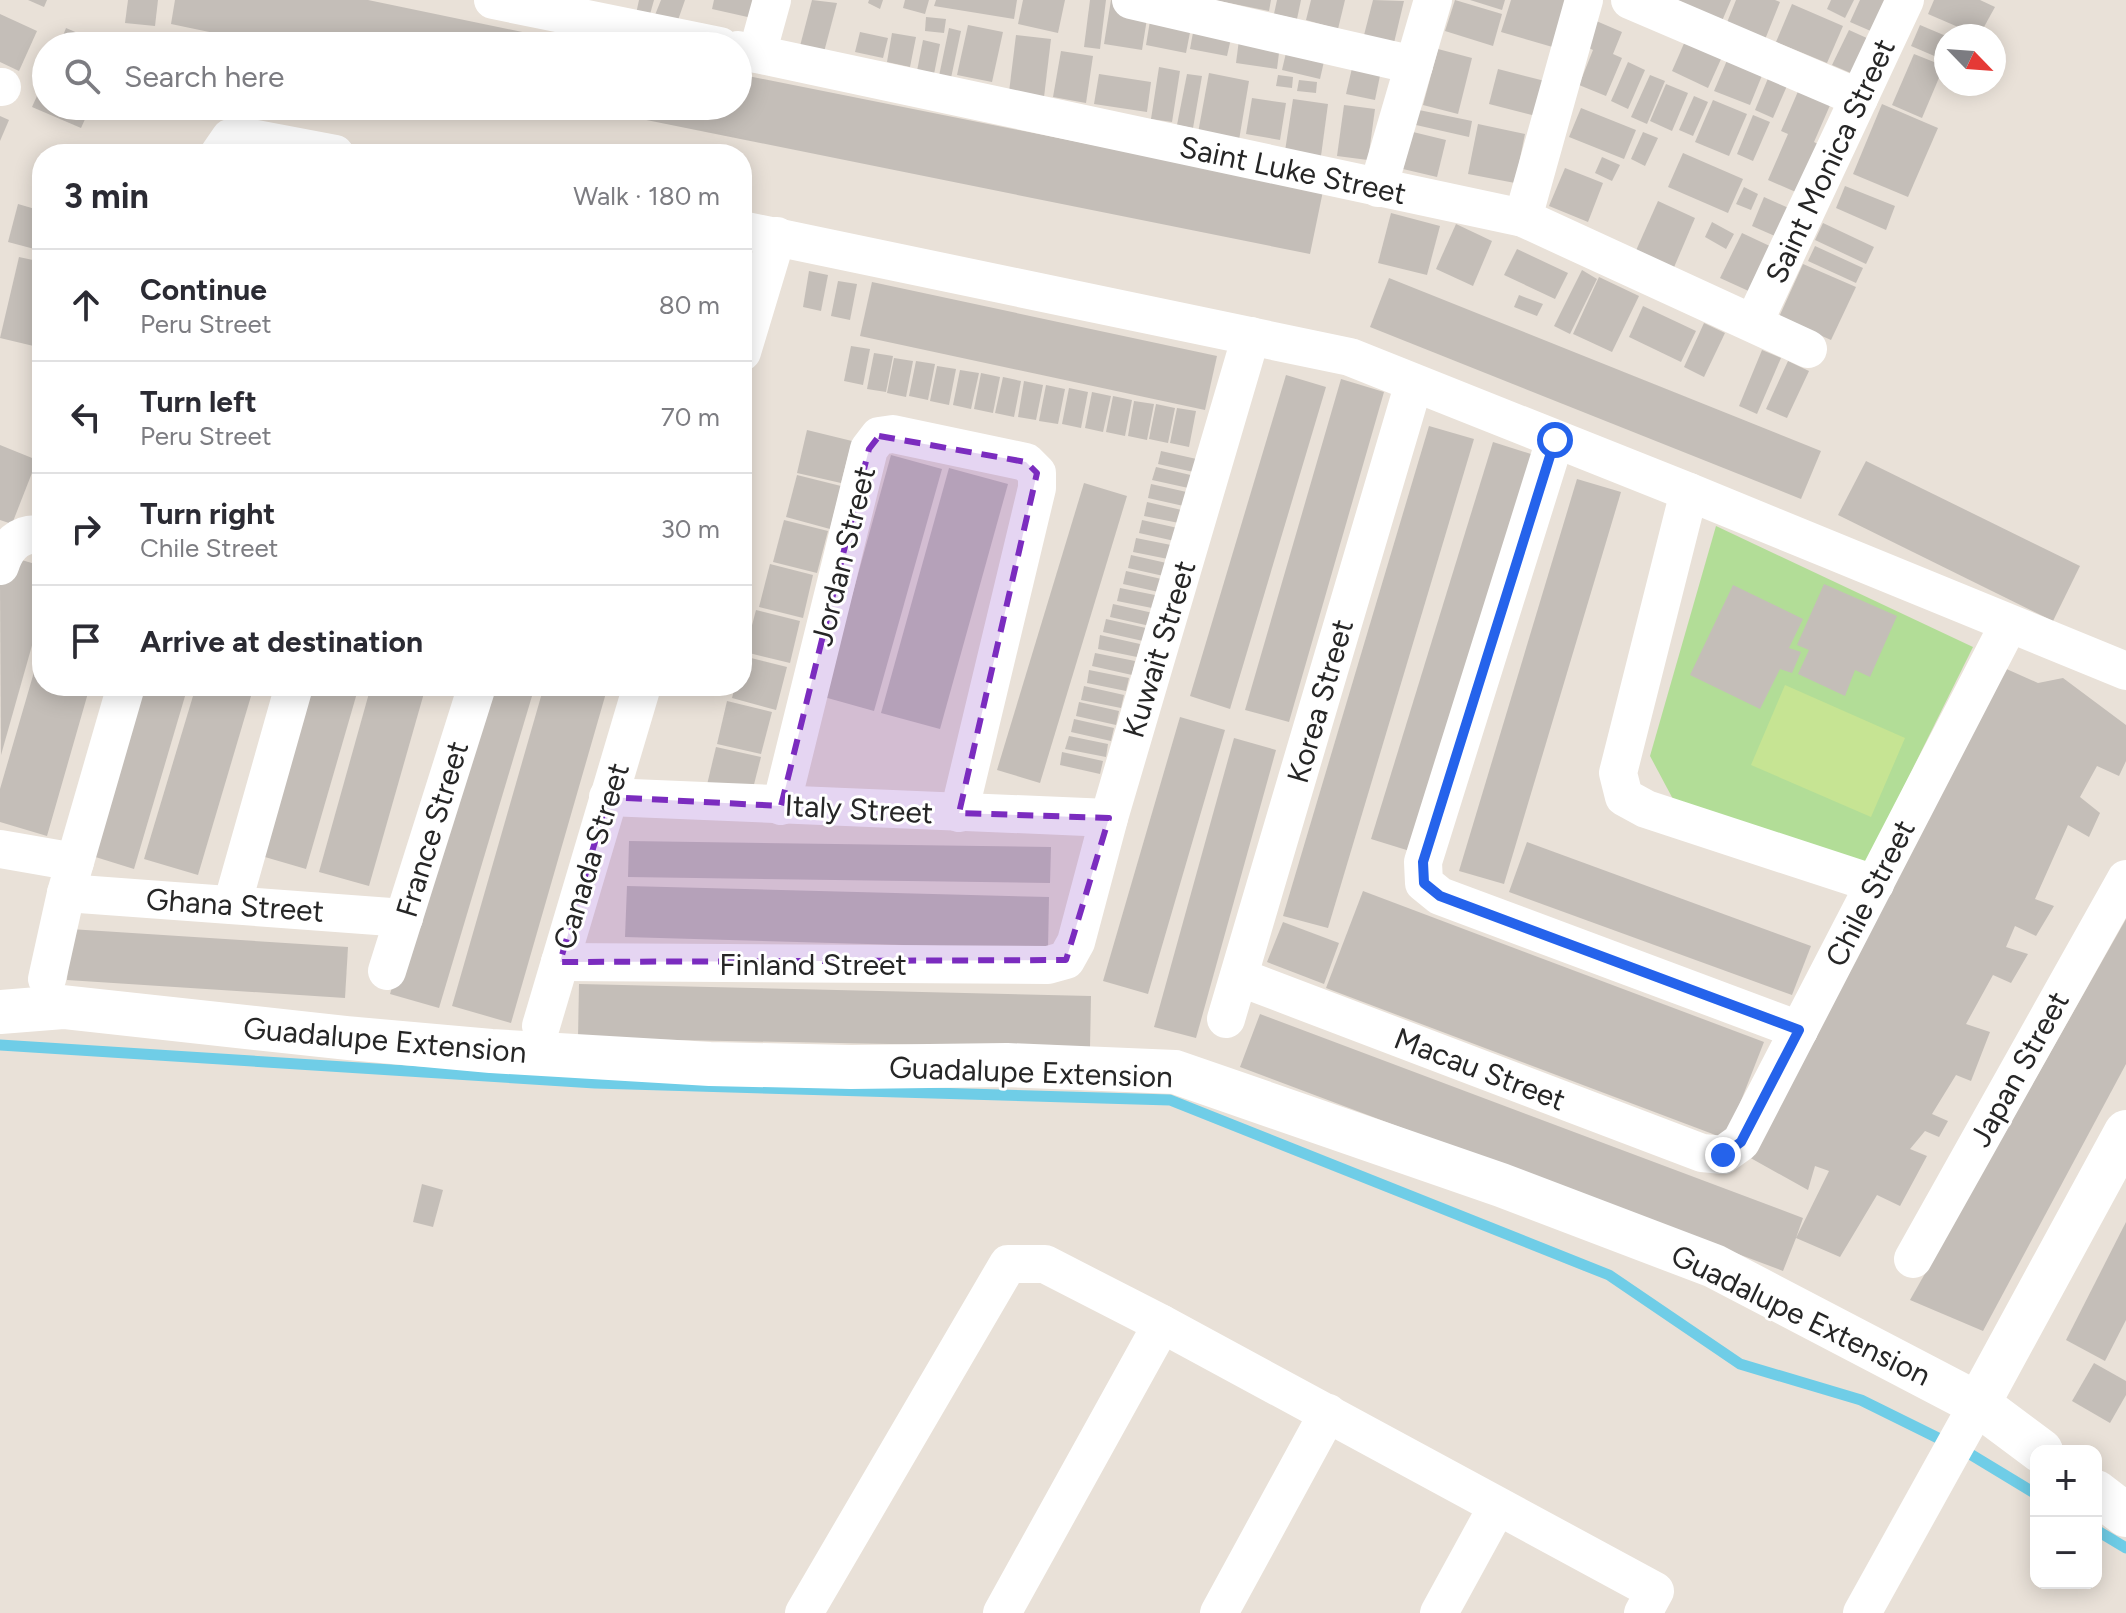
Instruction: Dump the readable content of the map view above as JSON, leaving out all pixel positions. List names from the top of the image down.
{
  "streets": {
    "street": [
      "Saint Monica Street",
      "Saint Luke Street",
      "Jordan Street",
      "Kuwait Street",
      "Korea Street",
      "Italy Street",
      "France Street",
      "Canada Street",
      "Chile Street",
      "Ghana Street",
      "Finland Street",
      "Guadalupe Extension",
      "Macau Street",
      "Japan Street"
    ]
  },
  "crossings": [
    ["Saint Monica Street", "Saint Luke Street"],
    ["Jordan Street", "Italy Street"],
    ["Kuwait Street", "Italy Street"],
    ["Kuwait Street", "Finland Street"],
    ["Korea Street", "Macau Street"],
    ["Italy Street", "Canada Street"],
    ["France Street", "Ghana Street"],
    ["Canada Street", "Finland Street"],
    ["Chile Street", "Macau Street"]
  ],
  "north": "bottom right",
  "page": {
    "search": "Search here",
    "heading": ["3 min", "Walk · 180 m"],
    "list": [
      ["Continue", "Peru Street", "80 m"],
      ["Turn left", "Peru Street", "70 m"],
      ["Turn right", "Chile Street", "30 m"],
      "Arrive at destination"
    ],
    "map_buttons": ["+", "−"]
  }
}
